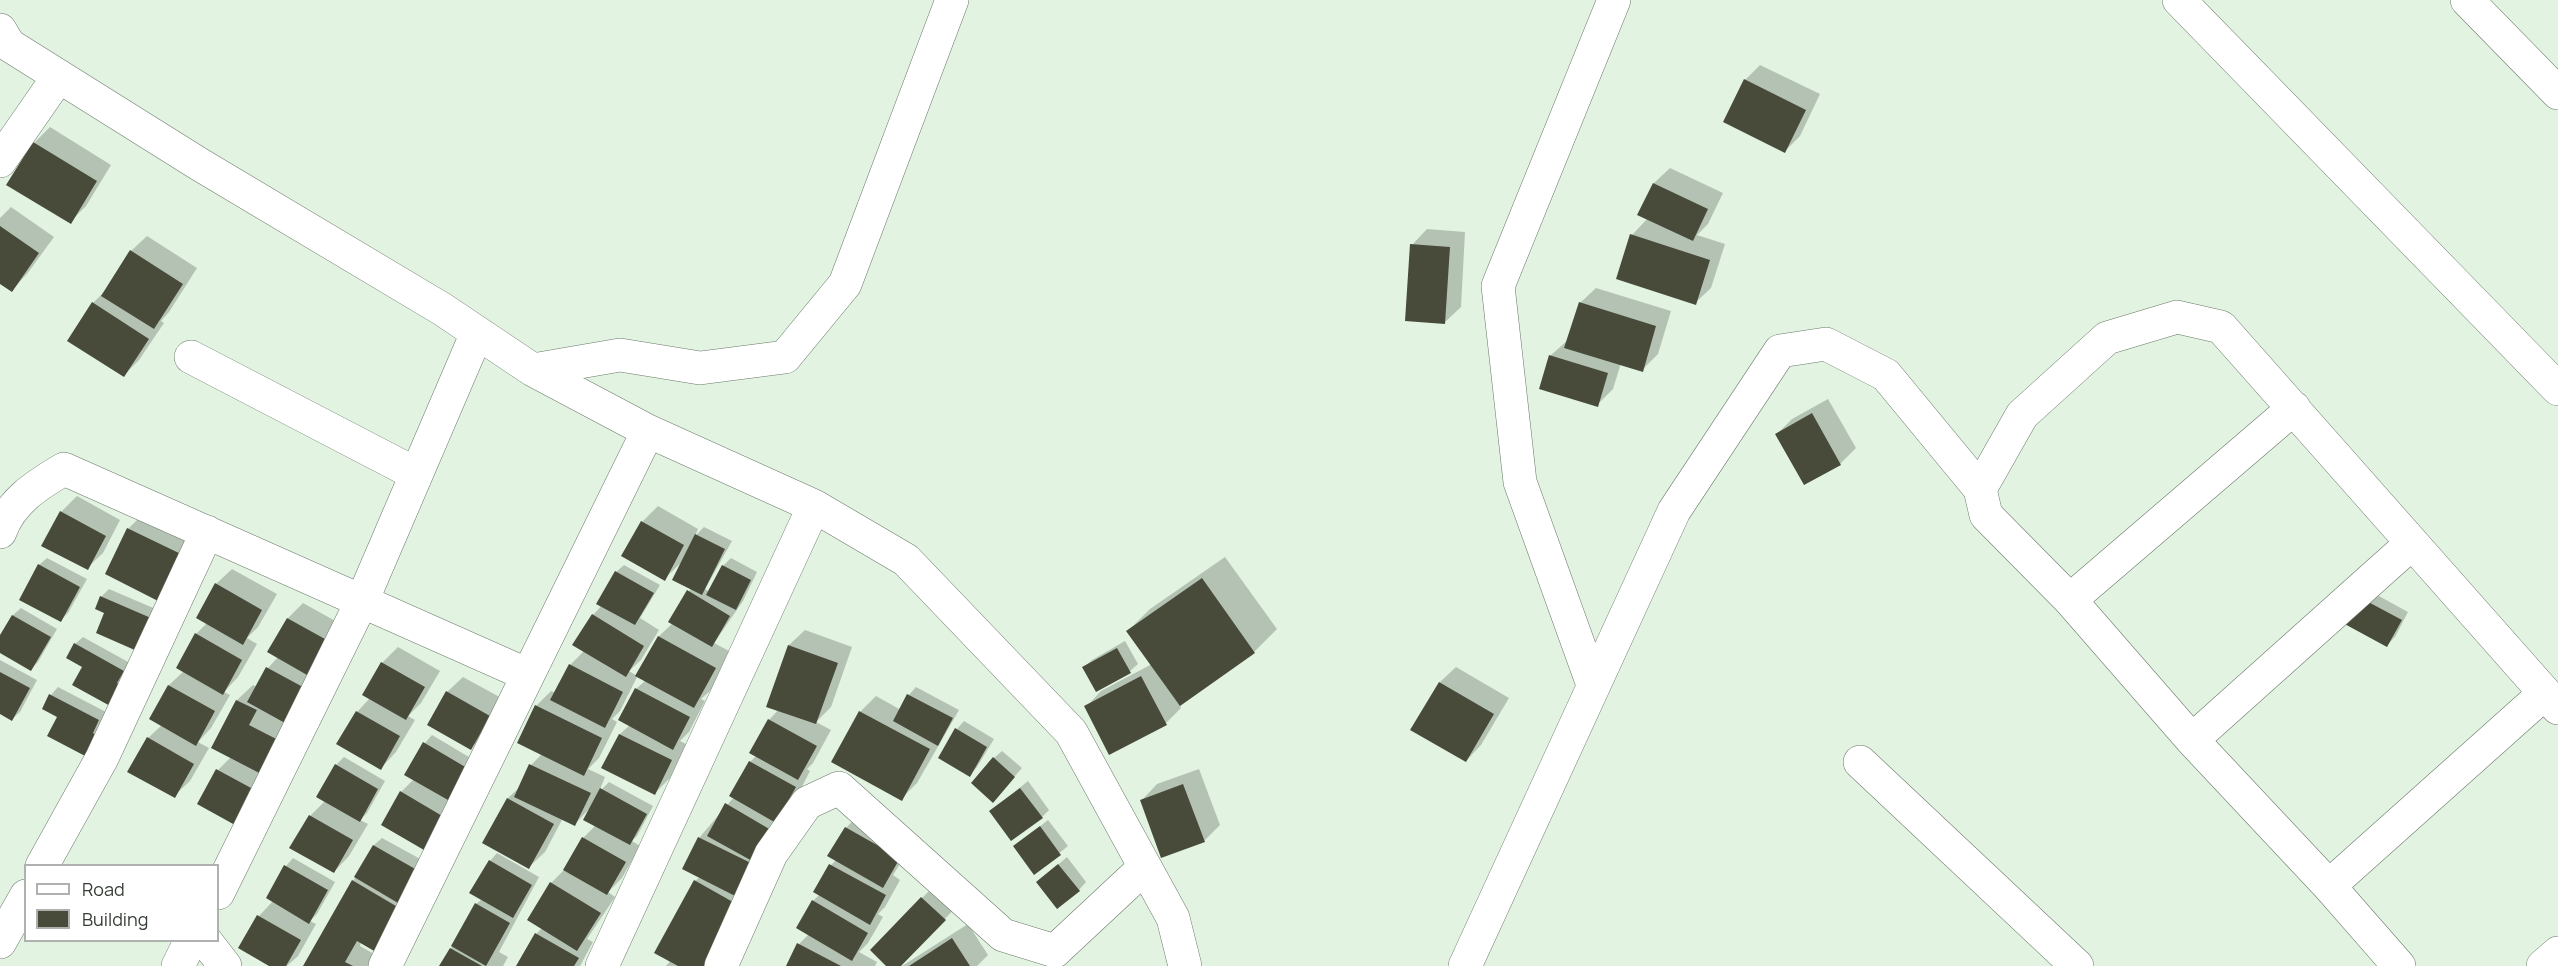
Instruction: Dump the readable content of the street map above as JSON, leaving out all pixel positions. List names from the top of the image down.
{
  "legend": ["Road", "Building"]
}
